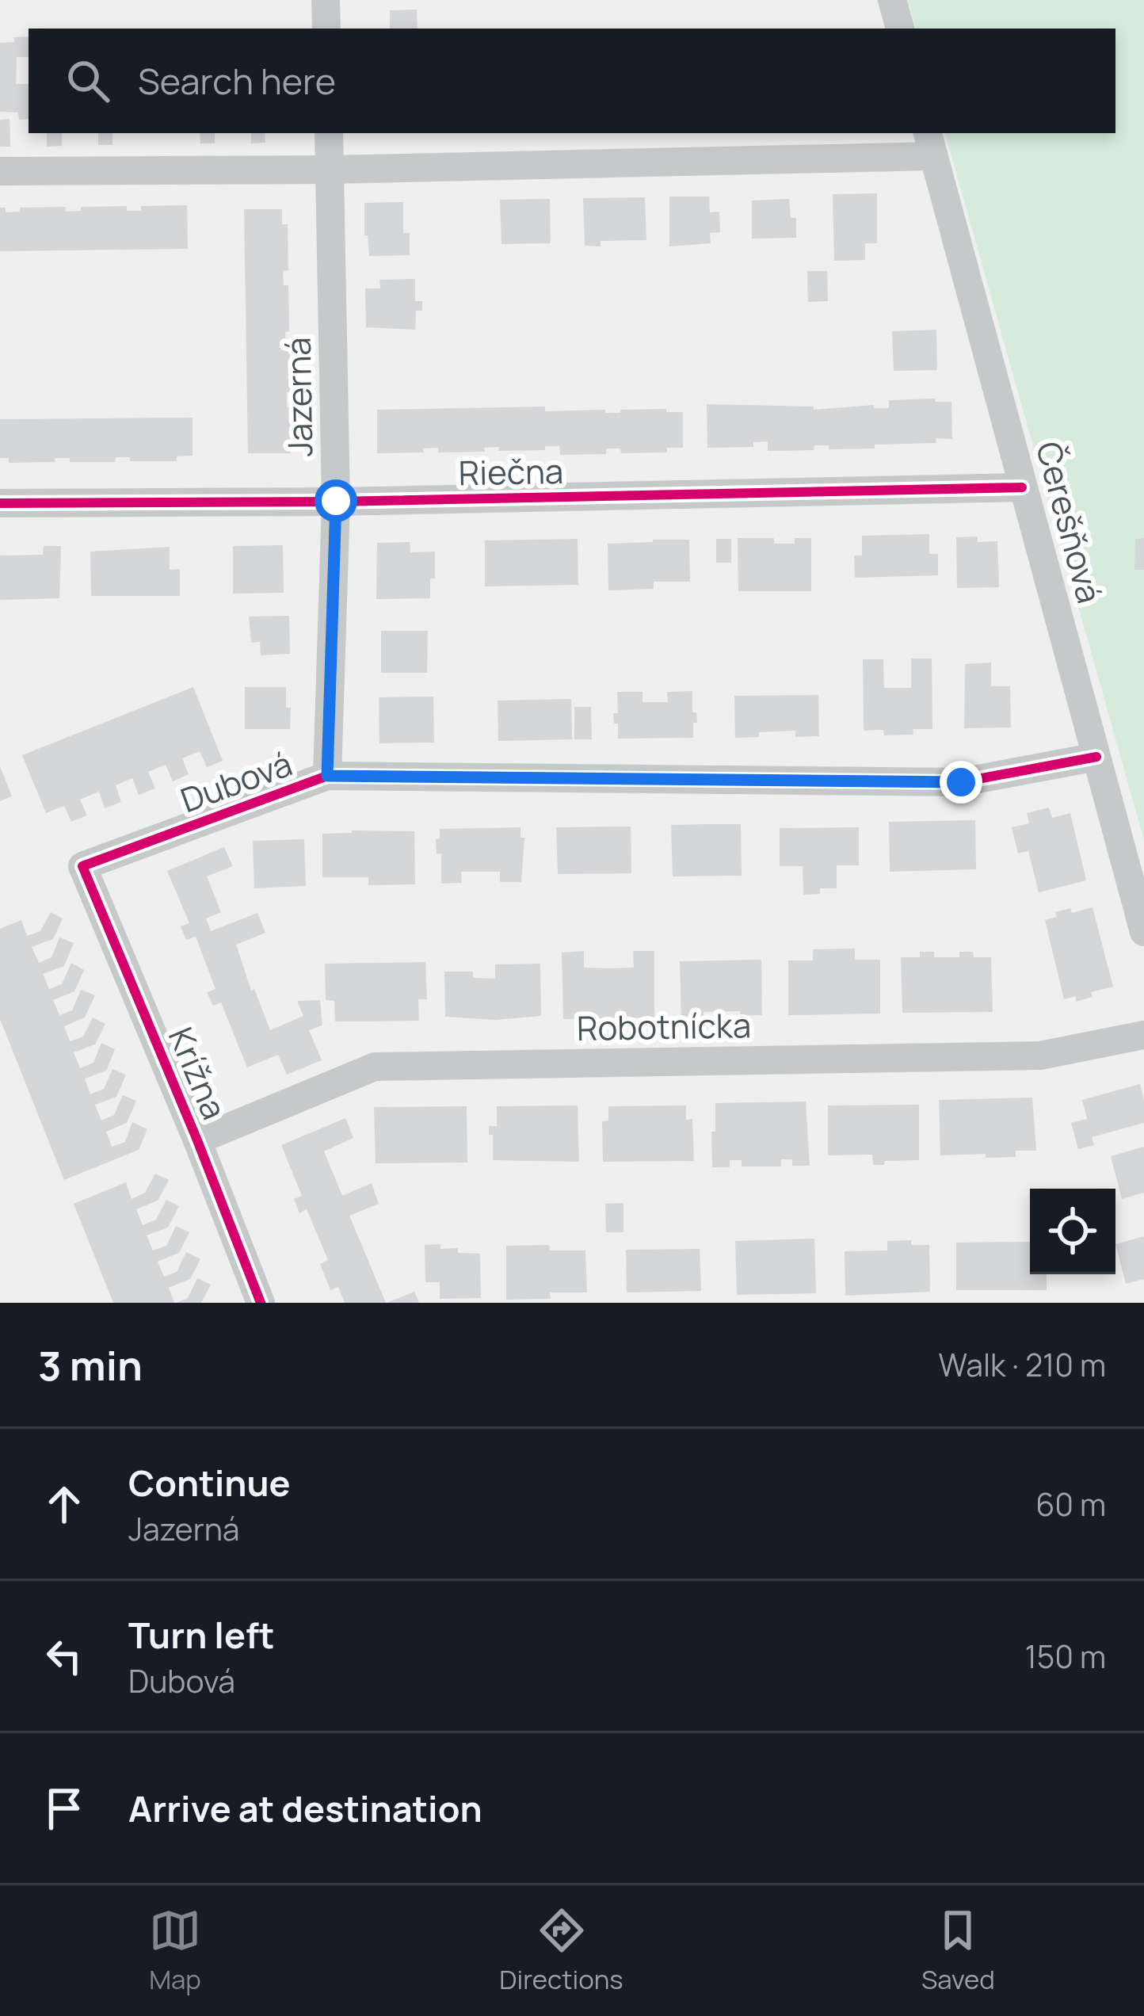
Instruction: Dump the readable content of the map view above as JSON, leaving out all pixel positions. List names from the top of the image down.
{
  "streets": {
    "street": [
      "Jazerná",
      "Riečna",
      "Čerešňová",
      "Dubová",
      "Robotnícka",
      "Krížna"
    ]
  },
  "crossings": [
    ["Jazerná", "Riečna"],
    ["Jazerná", "Dubová"],
    ["Riečna", "Čerešňová"],
    ["Čerešňová", "Dubová"],
    ["Dubová", "Krížna"],
    ["Robotnícka", "Krížna"]
  ],
  "page": {
    "search": "Search here",
    "heading": ["3 min", "Walk · 210 m"],
    "list": [
      ["Continue", "Jazerná", "60 m"],
      ["Turn left", "Dubová", "150 m"],
      "Arrive at destination"
    ],
    "nav": ["Map", "Directions", "Saved"]
  }
}
